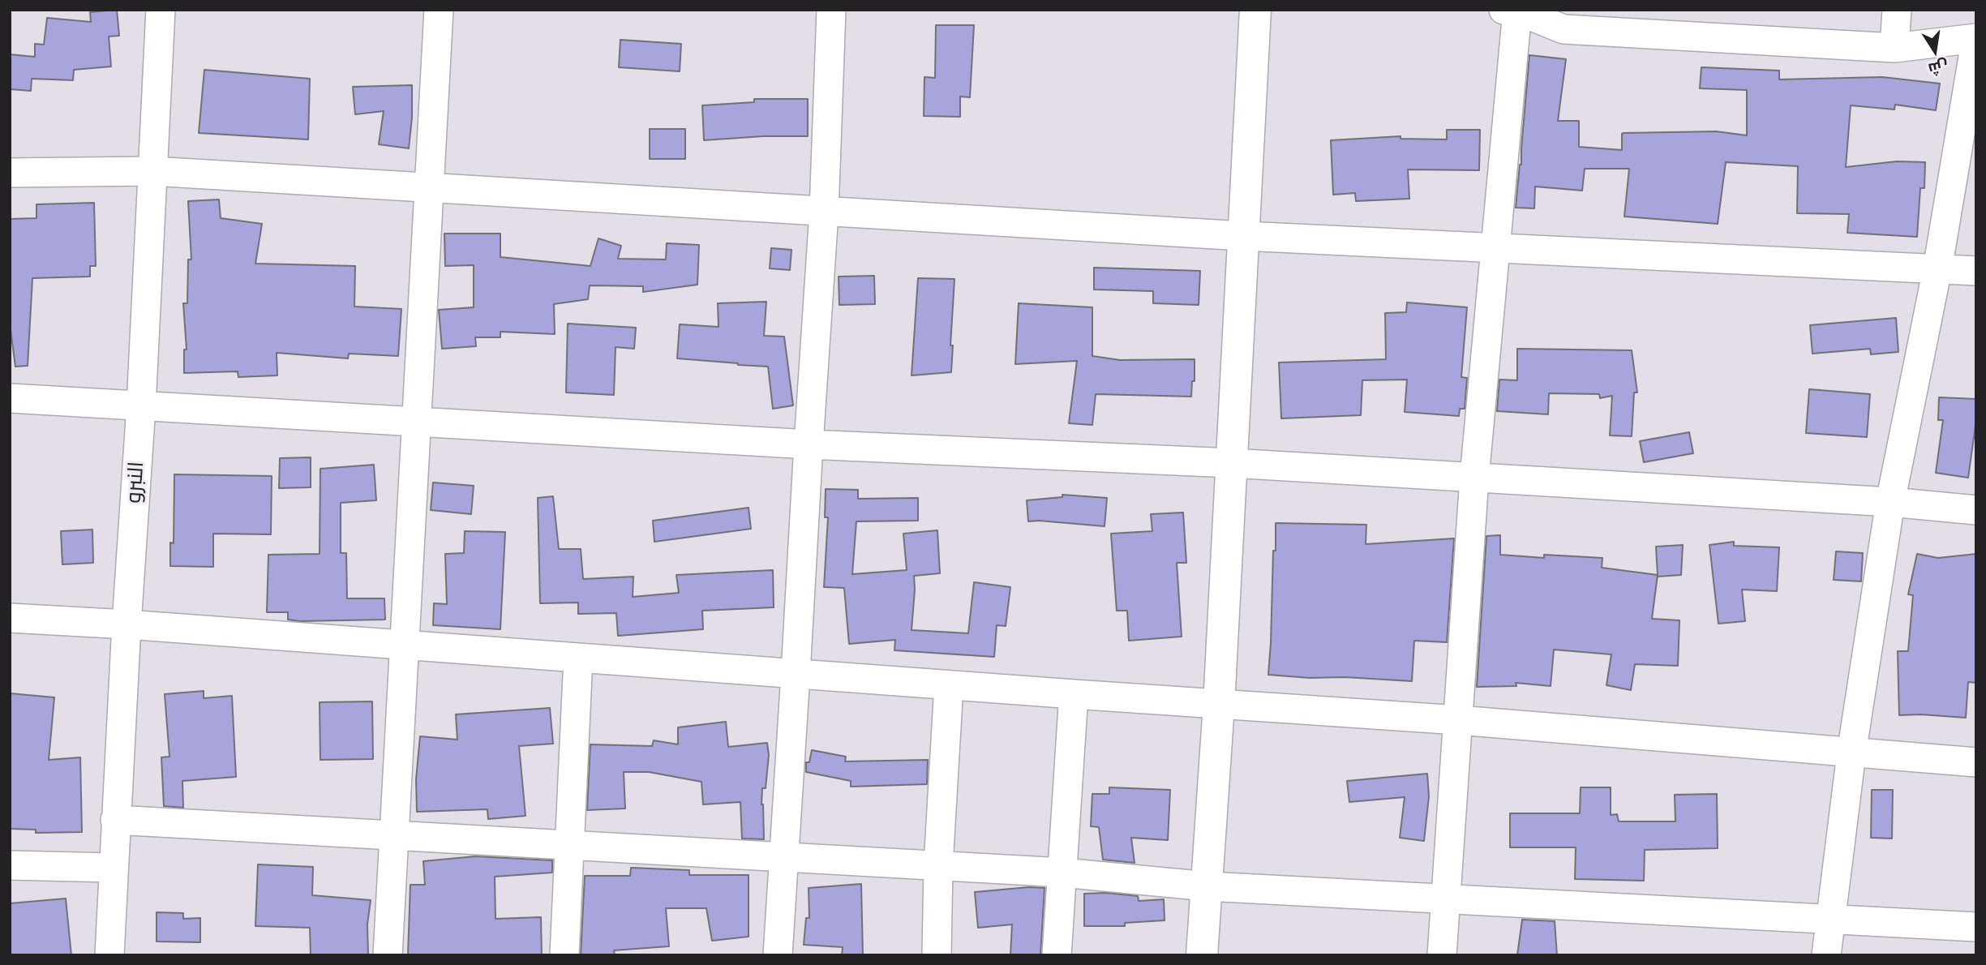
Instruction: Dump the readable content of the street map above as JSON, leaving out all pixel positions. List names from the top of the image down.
{
  "streets": {
    "street": ["النبرو"]
  },
  "north": "bottom"
}
